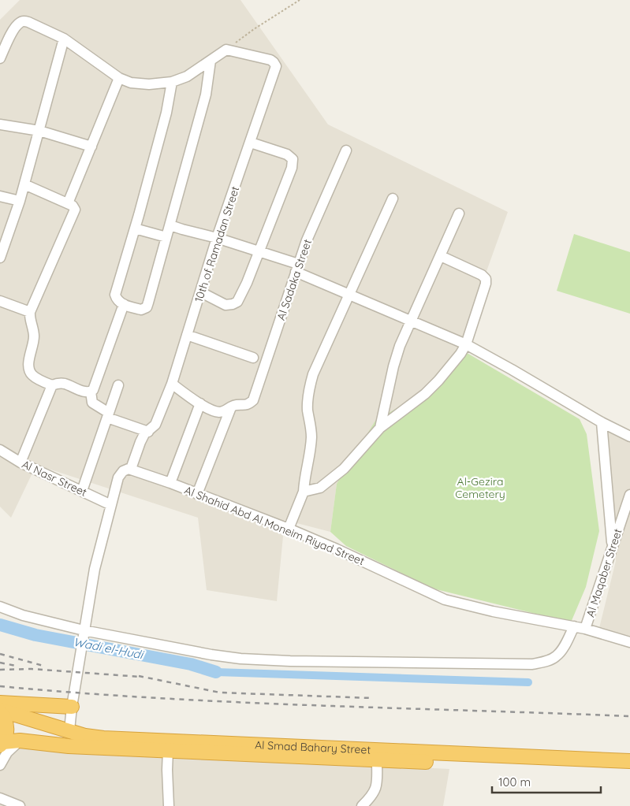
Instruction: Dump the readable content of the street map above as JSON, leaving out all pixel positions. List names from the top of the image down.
{
  "streets": {
    "highway": ["Al Smad Bahary Street"],
    "street": [
      "10th of Ramadan Street",
      "Al Sadaka Street",
      "Al Nasr Street",
      "Al Shahid Abd Al Moneim Riyad Street",
      "Al Maqaber Street"
    ]
  },
  "crossings": [
    ["10th of Ramadan Street", "Al Shahid Abd Al Moneim Riyad Street"],
    ["Al Shahid Abd Al Moneim Riyad Street", "Al Maqaber Street"]
  ],
  "water": ["Wadi el-Hudi"],
  "parks": ["Al-Gezira Cemetery"],
  "scale_bar": "100 m"
}
